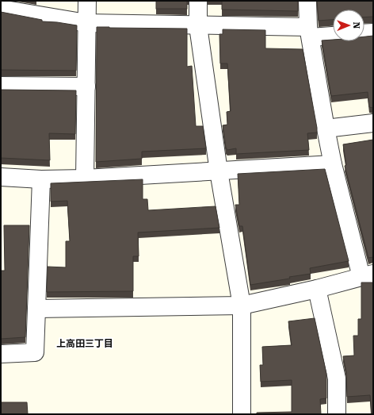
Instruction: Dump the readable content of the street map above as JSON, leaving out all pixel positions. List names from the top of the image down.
{
  "districts": ["上高田三丁目"],
  "north": "right"
}
